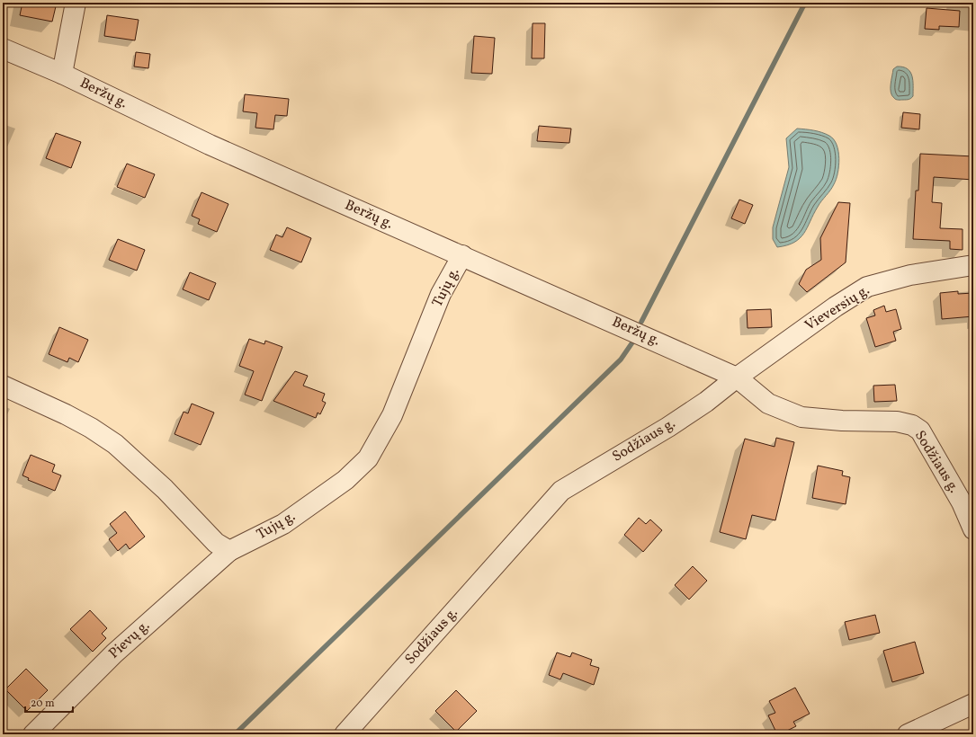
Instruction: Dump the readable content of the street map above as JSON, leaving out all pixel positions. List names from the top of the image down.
{
  "streets": {
    "street": [
      "Beržų g.",
      "Tujų g.",
      "Vieversių g.",
      "Sodžiaus g.",
      "Pievų g."
    ]
  },
  "crossings": [
    ["Beržų g.", "Tujų g."],
    ["Beržų g.", "Vieversių g."],
    ["Beržų g.", "Sodžiaus g."],
    ["Tujų g.", "Pievų g."],
    ["Vieversių g.", "Sodžiaus g."]
  ],
  "scale_bar": "20 m"
}
